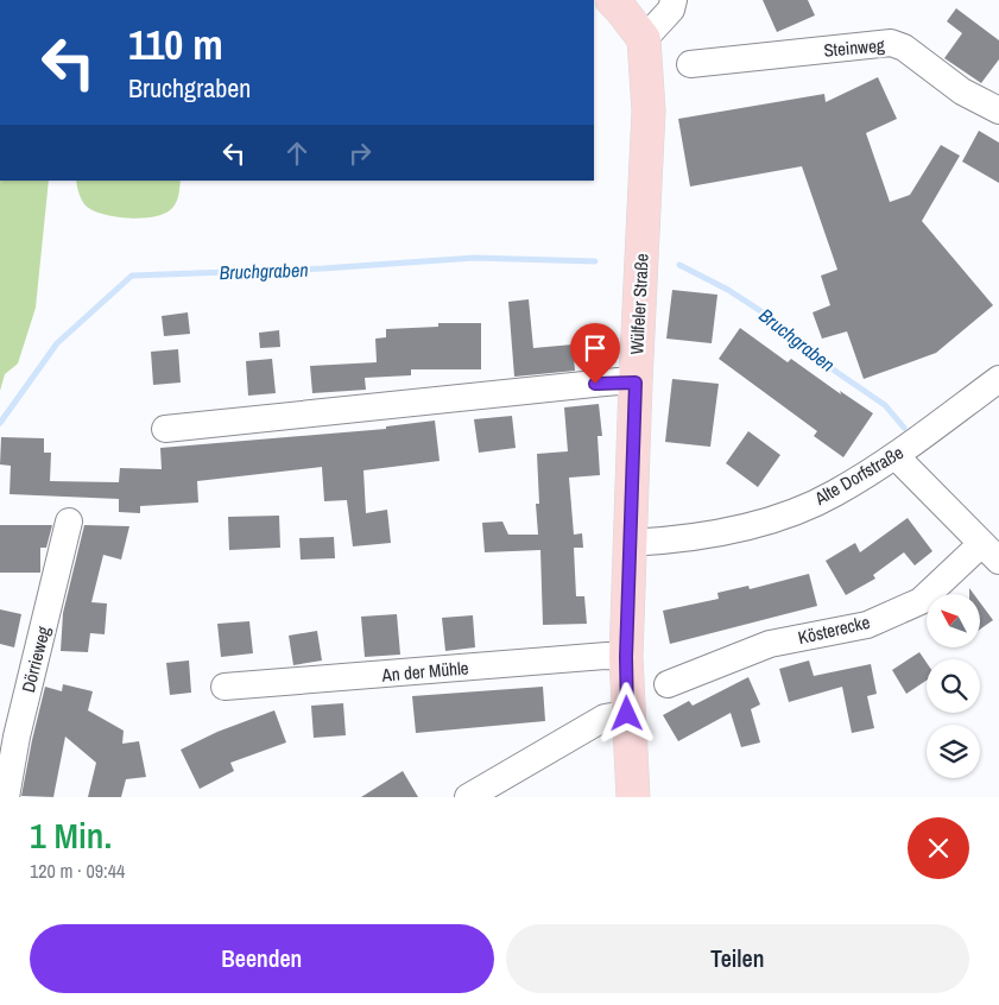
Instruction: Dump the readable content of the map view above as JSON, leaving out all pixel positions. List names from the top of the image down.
{
  "streets": {
    "main road": ["Wülfeler Straße"],
    "street": [
      "Steinweg",
      "Alte Dorfstraße",
      "Kösterecke",
      "Dörrieweg",
      "An der Mühle"
    ]
  },
  "crossings": [
    ["Wülfeler Straße", "Alte Dorfstraße"],
    ["Wülfeler Straße", "An der Mühle"]
  ],
  "water": ["Bruchgraben"],
  "north": "top left",
  "page": {
    "turn": ["110 m", "Bruchgraben"],
    "heading": ["1 Min.", "120 m · 09:44"],
    "buttons": ["Beenden", "Teilen"]
  }
}
